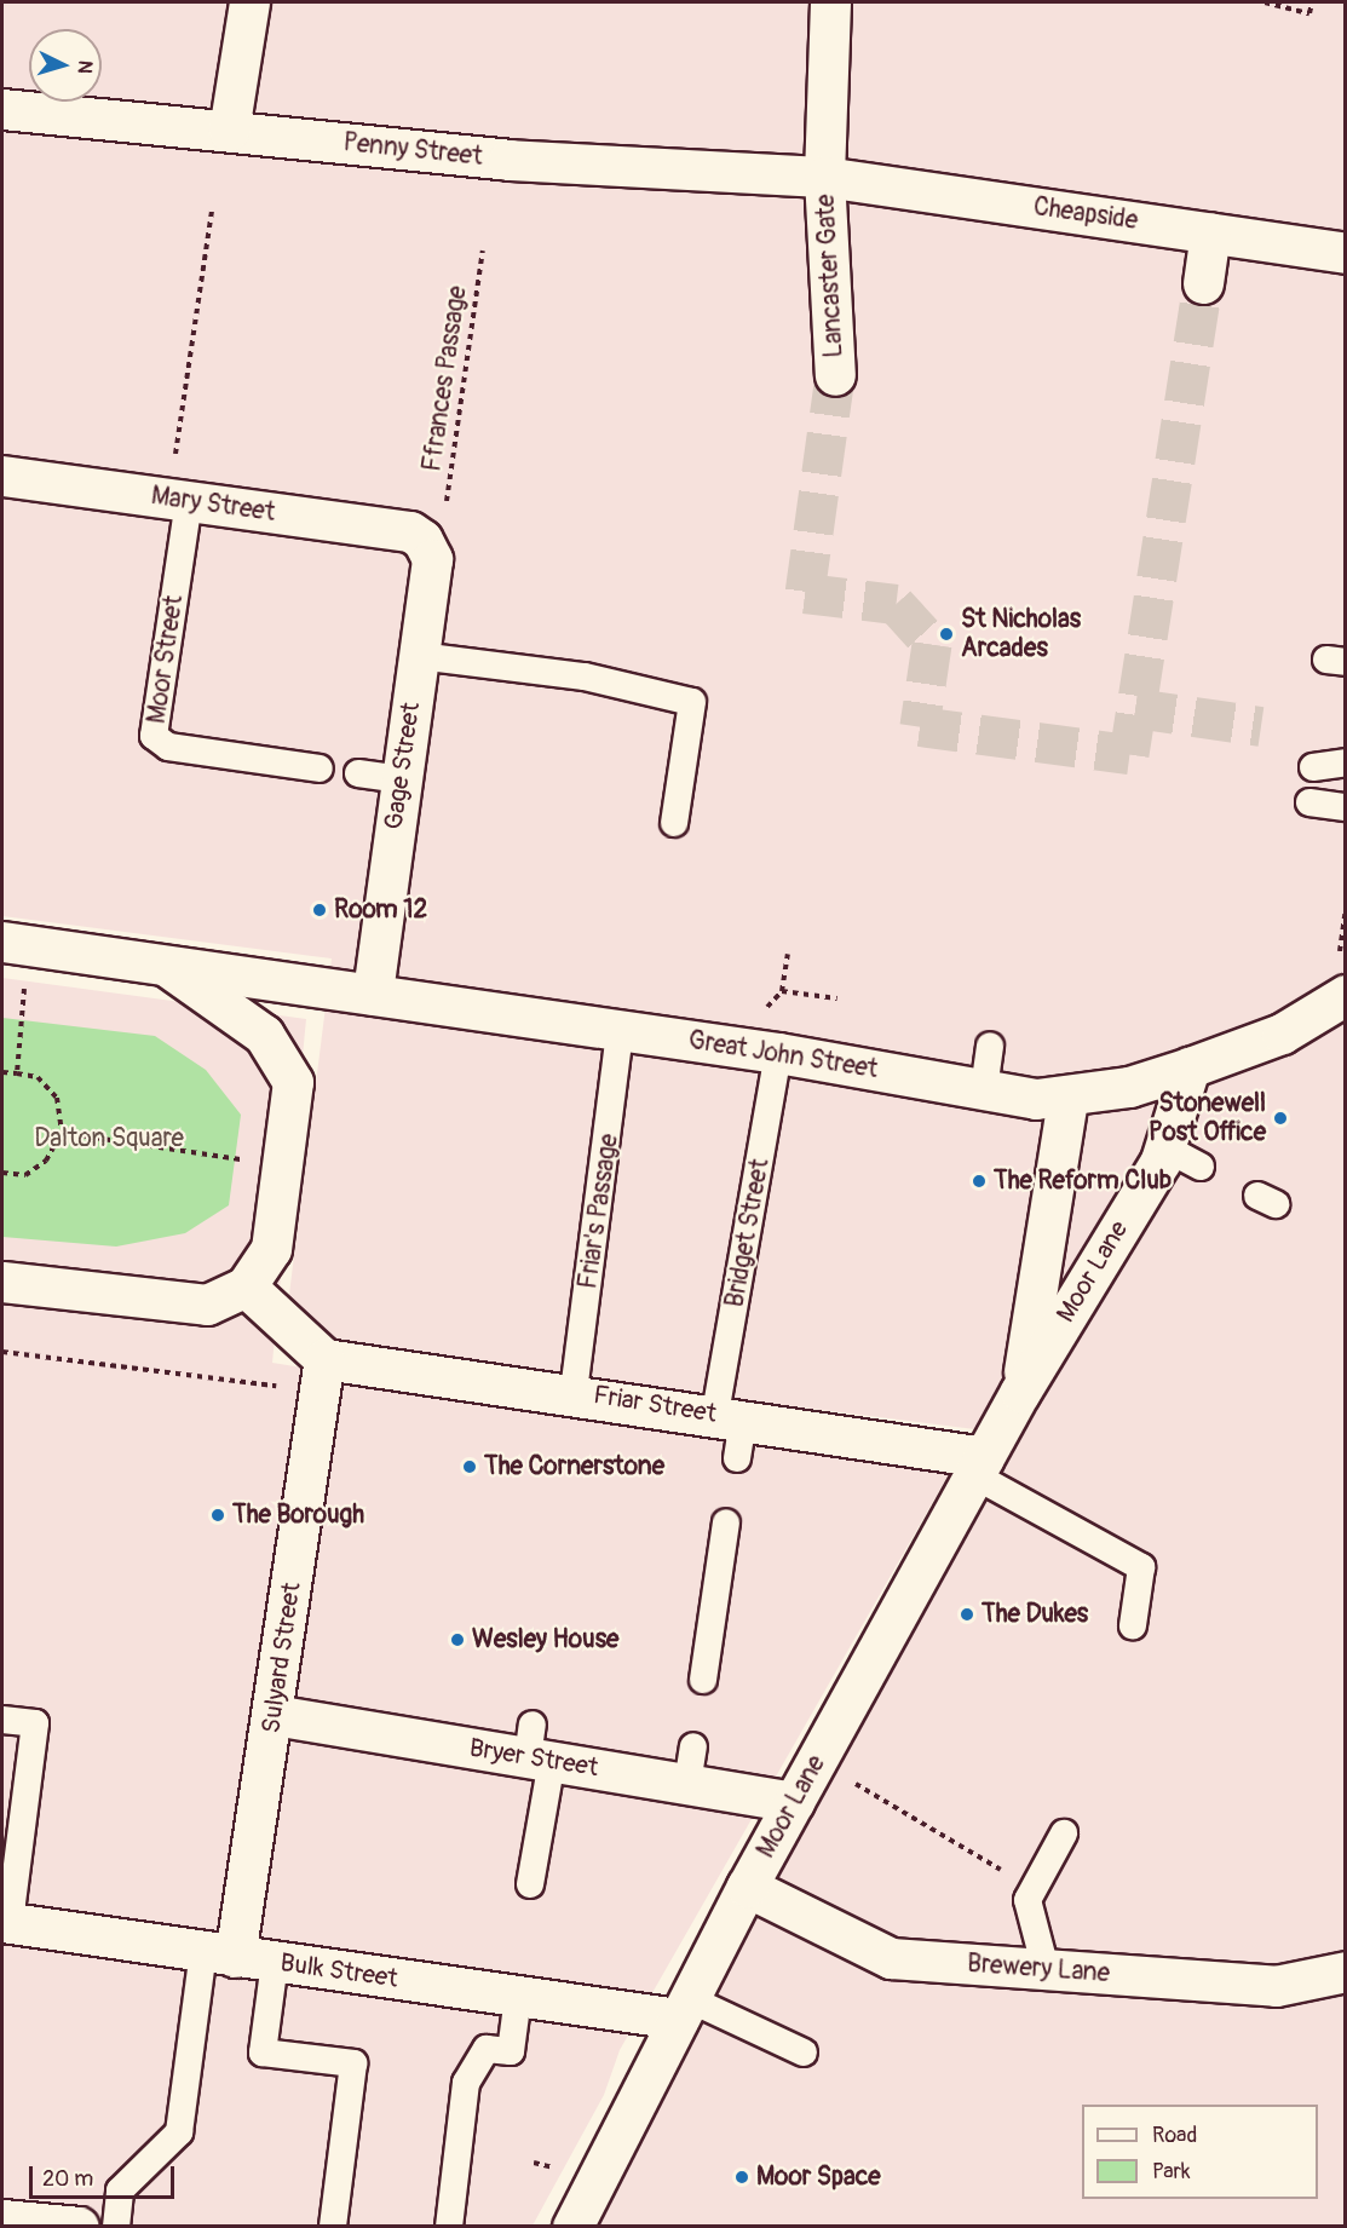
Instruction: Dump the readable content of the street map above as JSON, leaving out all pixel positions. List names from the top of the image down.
{
  "streets": {
    "street": [
      "Penny Street",
      "Cheapside",
      "Lancaster Gate",
      "Mary Street",
      "Gage Street",
      "Great John Street",
      "Moor Lane",
      "Friar Street",
      "Sulyard Street",
      "Bryer Street",
      "Brewery Lane",
      "Bulk Street"
    ],
    "lane": ["Moor Street", "Friar's Passage", "Bridget Street"],
    "path": ["Ffrances Passage"]
  },
  "crossings": [
    ["Penny Street", "Cheapside"],
    ["Penny Street", "Lancaster Gate"],
    ["Cheapside", "Lancaster Gate"],
    ["Ffrances Passage", "Mary Street"],
    ["Ffrances Passage", "Gage Street"],
    ["Mary Street", "Moor Street"],
    ["Mary Street", "Gage Street"],
    ["Gage Street", "Great John Street"],
    ["Great John Street", "Friar's Passage"],
    ["Great John Street", "Bridget Street"],
    ["Great John Street", "Moor Lane"],
    ["Friar's Passage", "Friar Street"],
    ["Bridget Street", "Friar Street"],
    ["Moor Lane", "Friar Street"],
    ["Moor Lane", "Bryer Street"],
    ["Moor Lane", "Brewery Lane"],
    ["Moor Lane", "Bulk Street"],
    ["Friar Street", "Sulyard Street"],
    ["Sulyard Street", "Bryer Street"],
    ["Sulyard Street", "Bulk Street"]
  ],
  "parks": ["Dalton Square"],
  "places": [
    "St Nicholas Arcades",
    "Room 12",
    "Stonewell Post Office",
    "The Reform Club",
    "The Cornerstone",
    "The Borough",
    "The Dukes",
    "Wesley House",
    "Moor Space"
  ],
  "legend": ["Road", "Park"],
  "scale_bar": "20 m",
  "north": "right"
}
